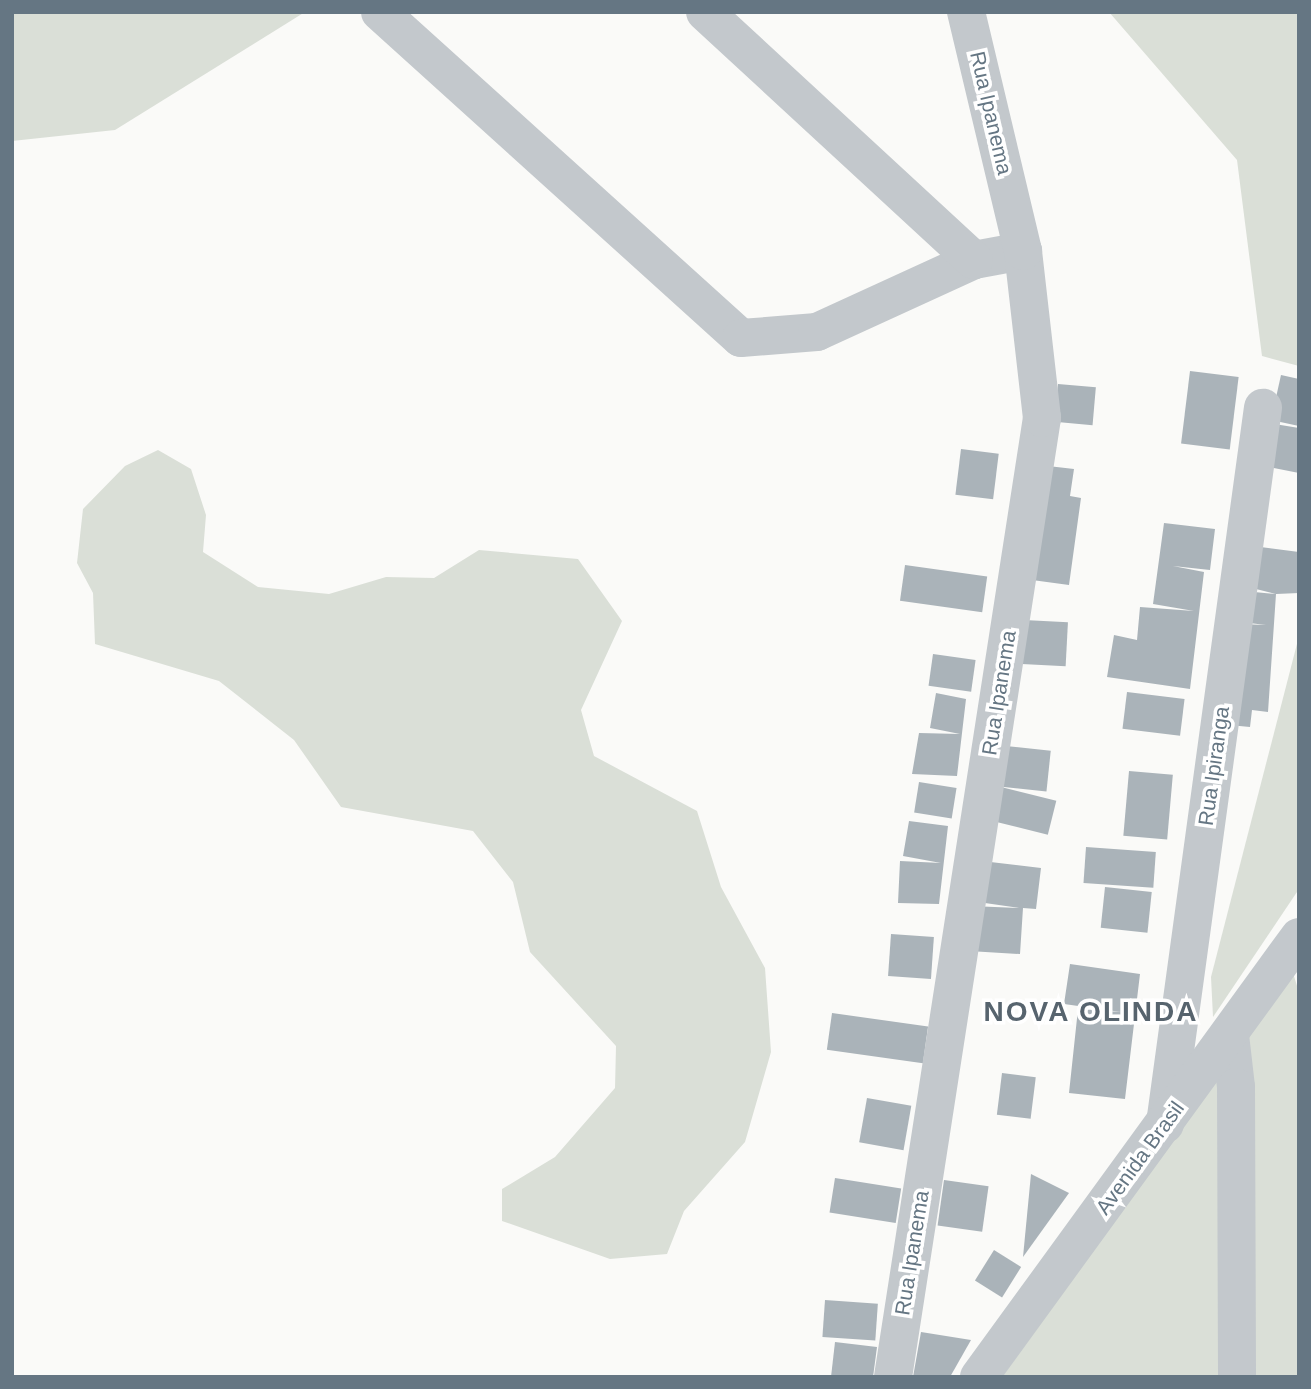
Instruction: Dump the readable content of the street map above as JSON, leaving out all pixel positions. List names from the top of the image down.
{
  "streets": {
    "street": ["Rua Ipanema", "Rua Ipiranga", "Avenida Brasil"]
  },
  "crossings": [
    ["Rua Ipiranga", "Avenida Brasil"]
  ],
  "districts": ["NOVA OLINDA"]
}
